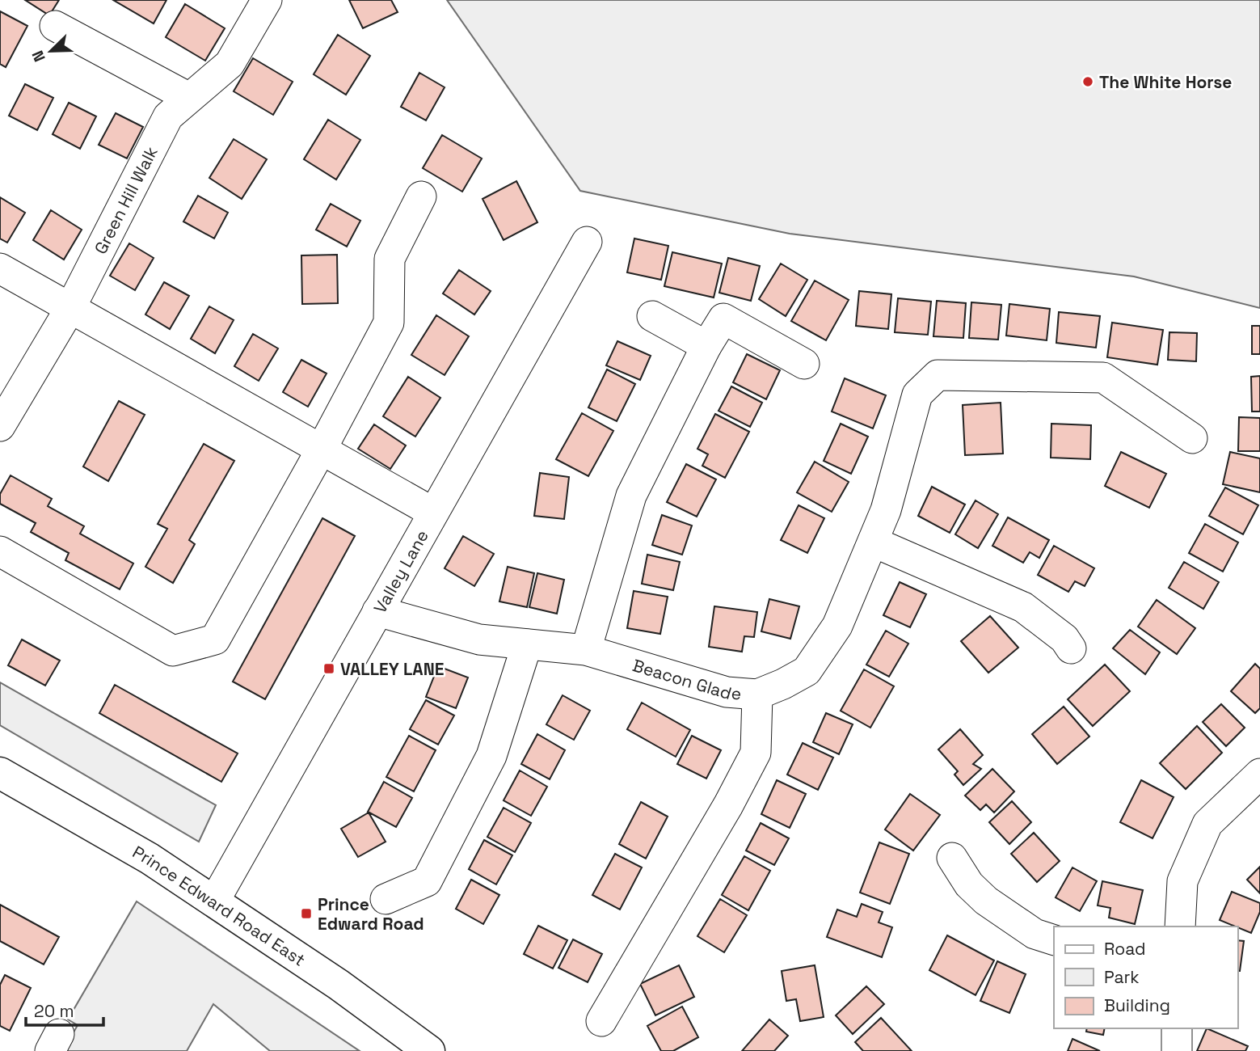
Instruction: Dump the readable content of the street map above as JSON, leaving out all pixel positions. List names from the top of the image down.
{
  "streets": {
    "main road": ["Prince Edward Road East"],
    "street": ["Green Hill Walk", "Valley Lane", "Beacon Glade"]
  },
  "crossings": [
    ["Valley Lane", "Beacon Glade"],
    ["Valley Lane", "Prince Edward Road East"]
  ],
  "places": {
    "other": ["The White Horse"],
    "transit": ["VALLEY LANE", "Prince Edward Road"]
  },
  "legend": ["Road", "Park", "Building"],
  "scale_bar": "20 m",
  "north": "bottom left"
}
